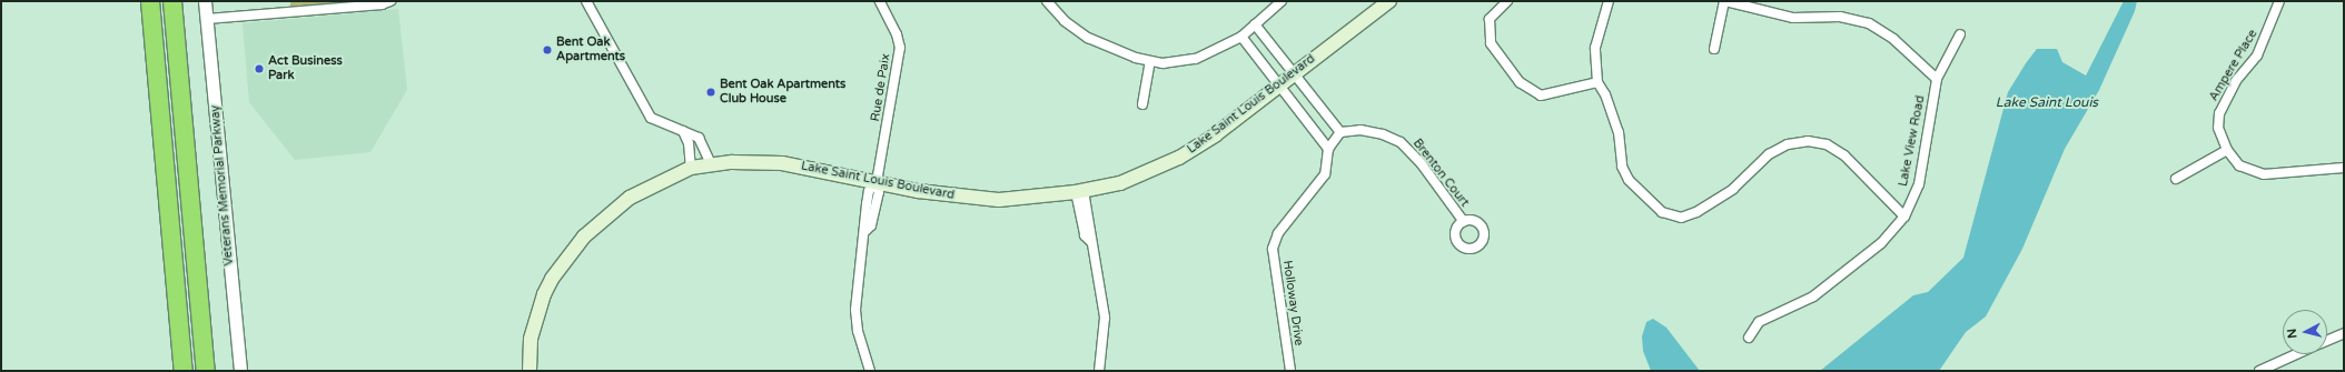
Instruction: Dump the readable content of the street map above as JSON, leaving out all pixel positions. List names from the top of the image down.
{
  "streets": {
    "main road": ["Lake Saint Louis Boulevard"],
    "street": [
      "Ampere Place",
      "Rue de Paix",
      "Lake View Road",
      "Brenton Court",
      "Veterans Memorial Parkway",
      "Holloway Drive"
    ]
  },
  "crossings": [
    ["Rue de Paix", "Lake Saint Louis Boulevard"]
  ],
  "water": ["Lake Saint Louis"],
  "places": ["Bent Oak Apartments", "Act Business Park", "Bent Oak Apartments Club House"],
  "north": "left"
}
